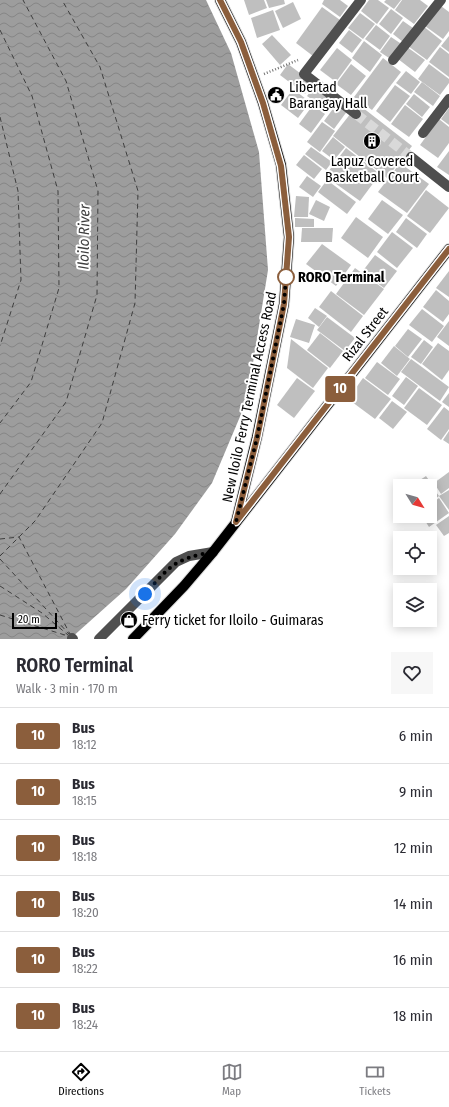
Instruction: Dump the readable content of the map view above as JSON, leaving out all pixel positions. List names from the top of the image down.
{
  "streets": {
    "main road": ["Rizal Street", "New Iloilo Ferry Terminal Access Road"]
  },
  "crossings": [
    ["Rizal Street", "New Iloilo Ferry Terminal Access Road"]
  ],
  "water": ["Iloilo River"],
  "places": {
    "public building": ["Libertad Barangay Hall"],
    "building": ["Lapuz Covered Basketball Court"],
    "other": ["RORO Terminal"],
    "shop": ["Ferry ticket for Iloilo - Guimaras"]
  },
  "lines": ["bus line 10"],
  "scale_bar": "20 m",
  "north": "bottom right",
  "page": {
    "on_map": "10",
    "scale": "20 m",
    "heading": ["RORO Terminal", "Walk · 3 min · 170 m"],
    "list": [
      {
        "mark": "10",
        "name": "Bus",
        "note": "18:12",
        "value": "6 min"
      },
      {
        "mark": "10",
        "name": "Bus",
        "note": "18:15",
        "value": "9 min"
      },
      {
        "mark": "10",
        "name": "Bus",
        "note": "18:18",
        "value": "12 min"
      },
      {
        "mark": "10",
        "name": "Bus",
        "note": "18:20",
        "value": "14 min"
      },
      {
        "mark": "10",
        "name": "Bus",
        "note": "18:22",
        "value": "16 min"
      },
      {
        "mark": "10",
        "name": "Bus",
        "note": "18:24",
        "value": "18 min"
      }
    ],
    "tabs": ["Directions", "Map", "Tickets"]
  }
}
